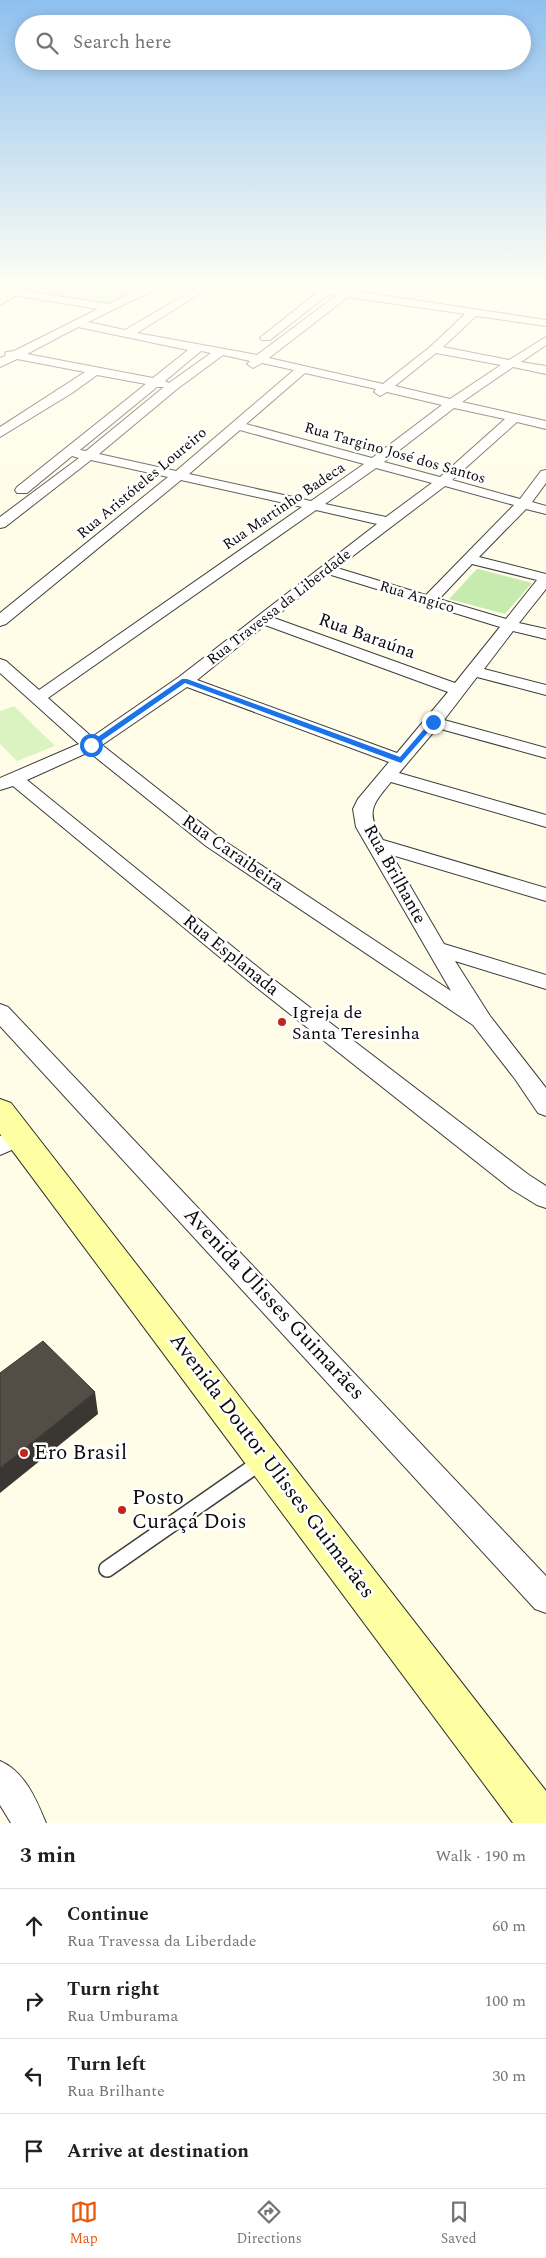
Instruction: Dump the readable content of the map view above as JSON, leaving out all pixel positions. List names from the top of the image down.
{
  "streets": {
    "main road": ["Avenida Doutor Ulisses Guimarães"],
    "street": [
      "Rua Targino José dos Santos",
      "Rua Aristóteles Loureiro",
      "Rua Martinho Badeca",
      "Rua Angico",
      "Rua Travessa da Liberdade",
      "Rua Baraúna",
      "Rua Caraibeira",
      "Rua Brilhante",
      "Rua Esplanada",
      "Avenida Ulisses Guimarães"
    ]
  },
  "crossings": [
    ["Rua Targino José dos Santos", "Rua Aristóteles Loureiro"],
    ["Rua Targino José dos Santos", "Rua Martinho Badeca"],
    ["Rua Targino José dos Santos", "Rua Travessa da Liberdade"],
    ["Rua Martinho Badeca", "Rua Caraibeira"],
    ["Rua Angico", "Rua Travessa da Liberdade"],
    ["Rua Angico", "Rua Brilhante"],
    ["Rua Travessa da Liberdade", "Rua Baraúna"],
    ["Rua Travessa da Liberdade", "Rua Caraibeira"],
    ["Rua Travessa da Liberdade", "Rua Esplanada"],
    ["Rua Baraúna", "Rua Brilhante"],
    ["Rua Caraibeira", "Rua Brilhante"]
  ],
  "places": ["Igreja de Santa Teresinha", "Ero Brasil", "Posto Curaçá Dois"],
  "page": {
    "search": "Search here",
    "heading": ["3 min", "Walk · 190 m"],
    "list": [
      ["Continue", "Rua Travessa da Liberdade", "60 m"],
      ["Turn right", "Rua Umburama", "100 m"],
      ["Turn left", "Rua Brilhante", "30 m"],
      "Arrive at destination"
    ],
    "nav": ["Map", "Directions", "Saved"]
  }
}
